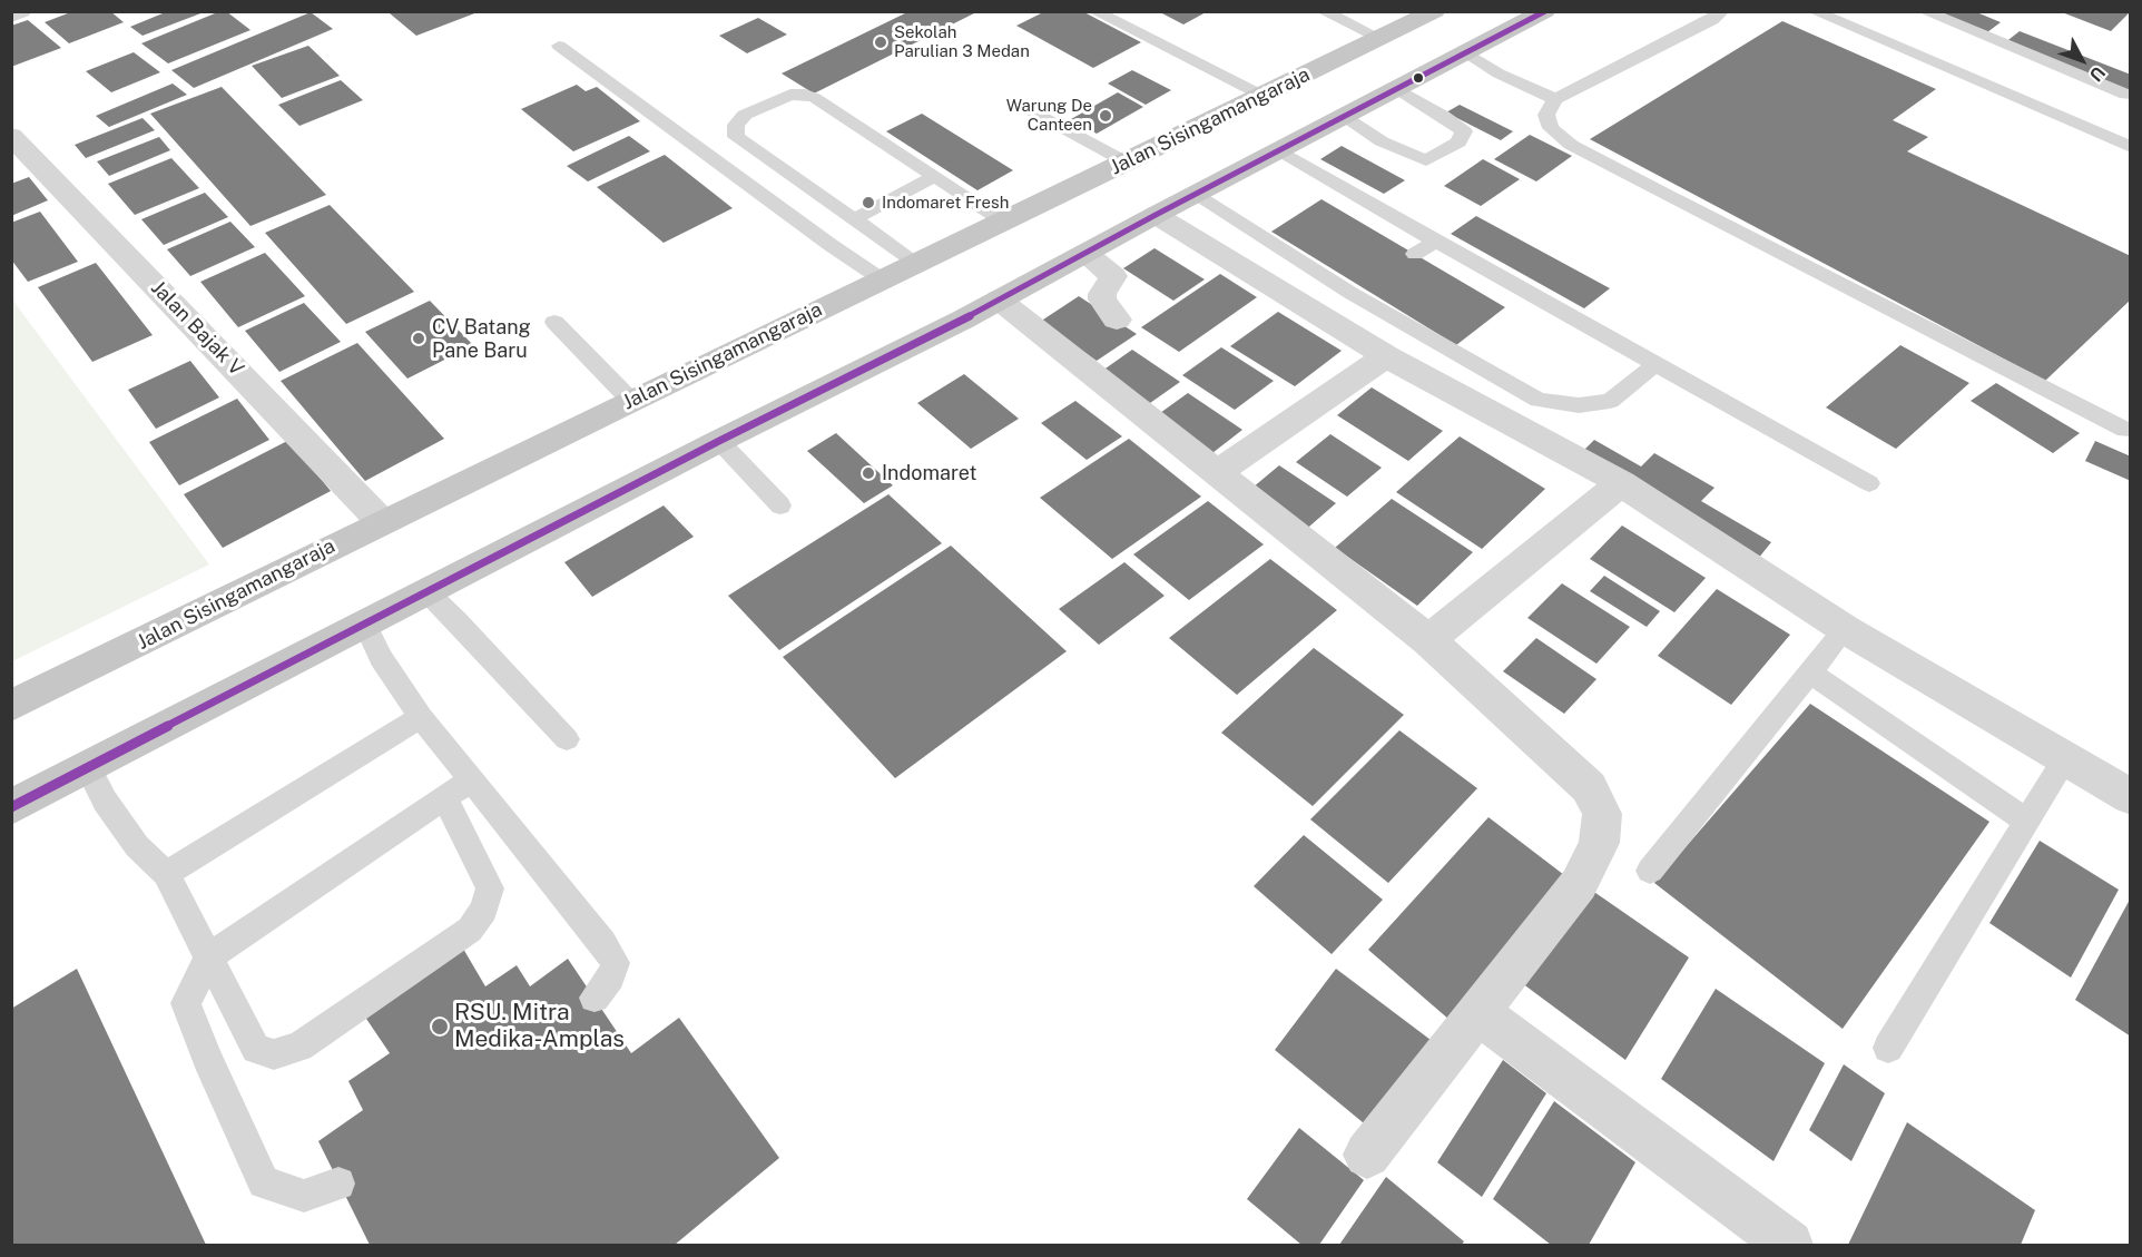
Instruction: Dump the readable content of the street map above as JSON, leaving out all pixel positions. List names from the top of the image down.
{
  "streets": {
    "highway": ["Jalan Sisingamangaraja"],
    "street": ["Jalan Bajak V"]
  },
  "crossings": [
    ["Jalan Sisingamangaraja", "Jalan Bajak V"]
  ],
  "places": [
    "Sekolah Parulian 3 Medan",
    "Warung De Canteen",
    "Indomaret Fresh",
    "CV Batang Pane Baru",
    "Indomaret",
    "RSU. Mitra Medika-Amplas"
  ],
  "north": "bottom right"
}
